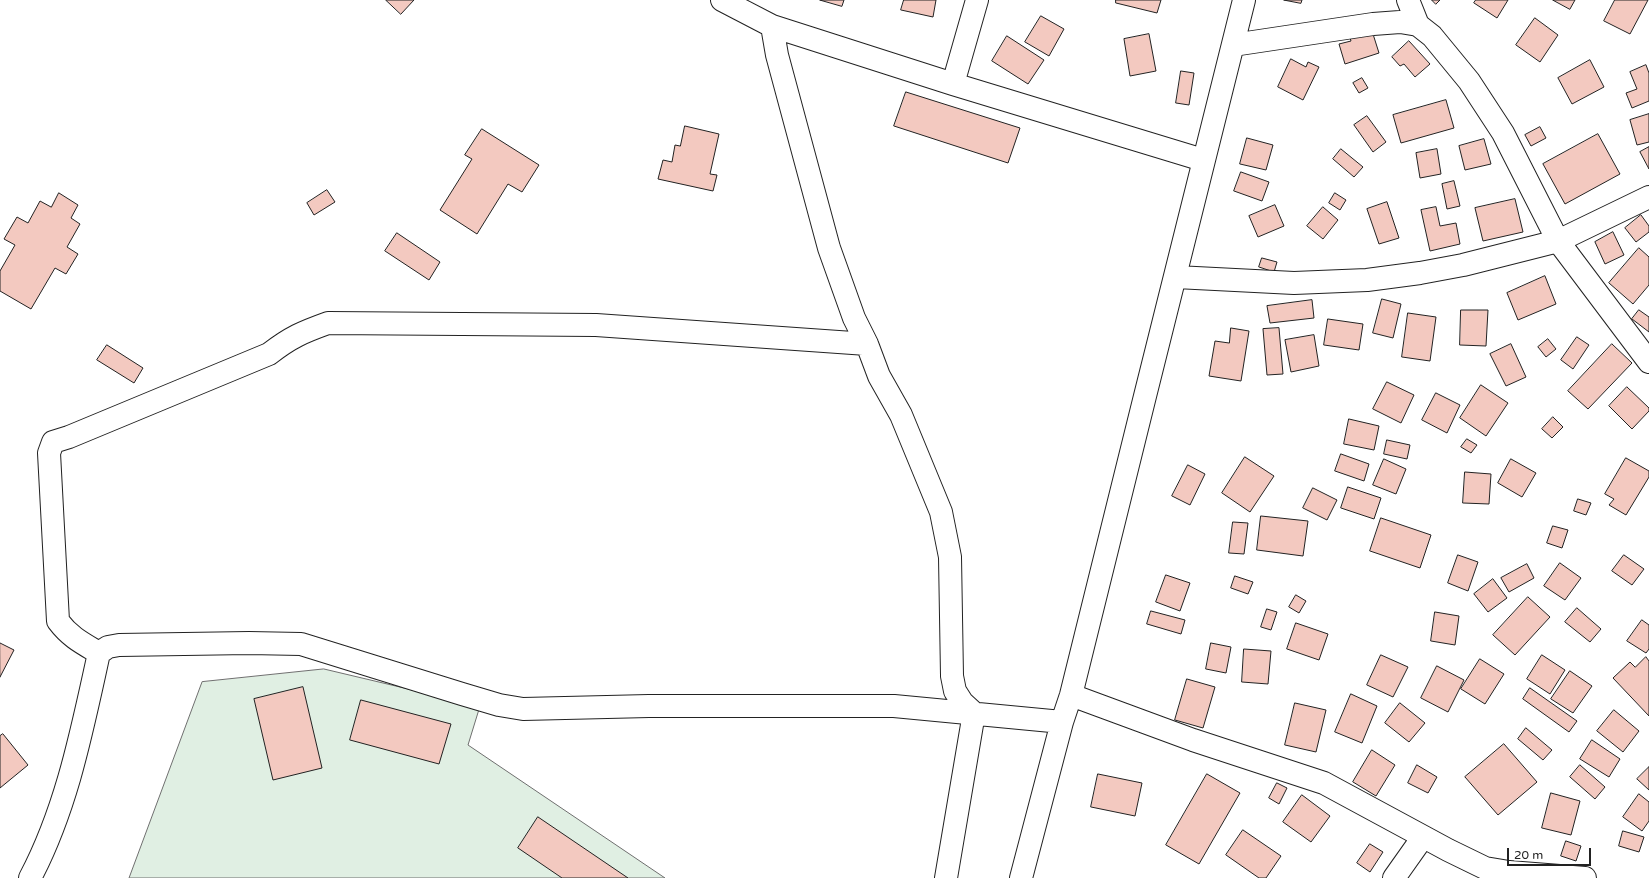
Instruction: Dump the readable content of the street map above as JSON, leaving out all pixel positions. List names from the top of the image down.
{
  "scale_bar": "20 m"
}
